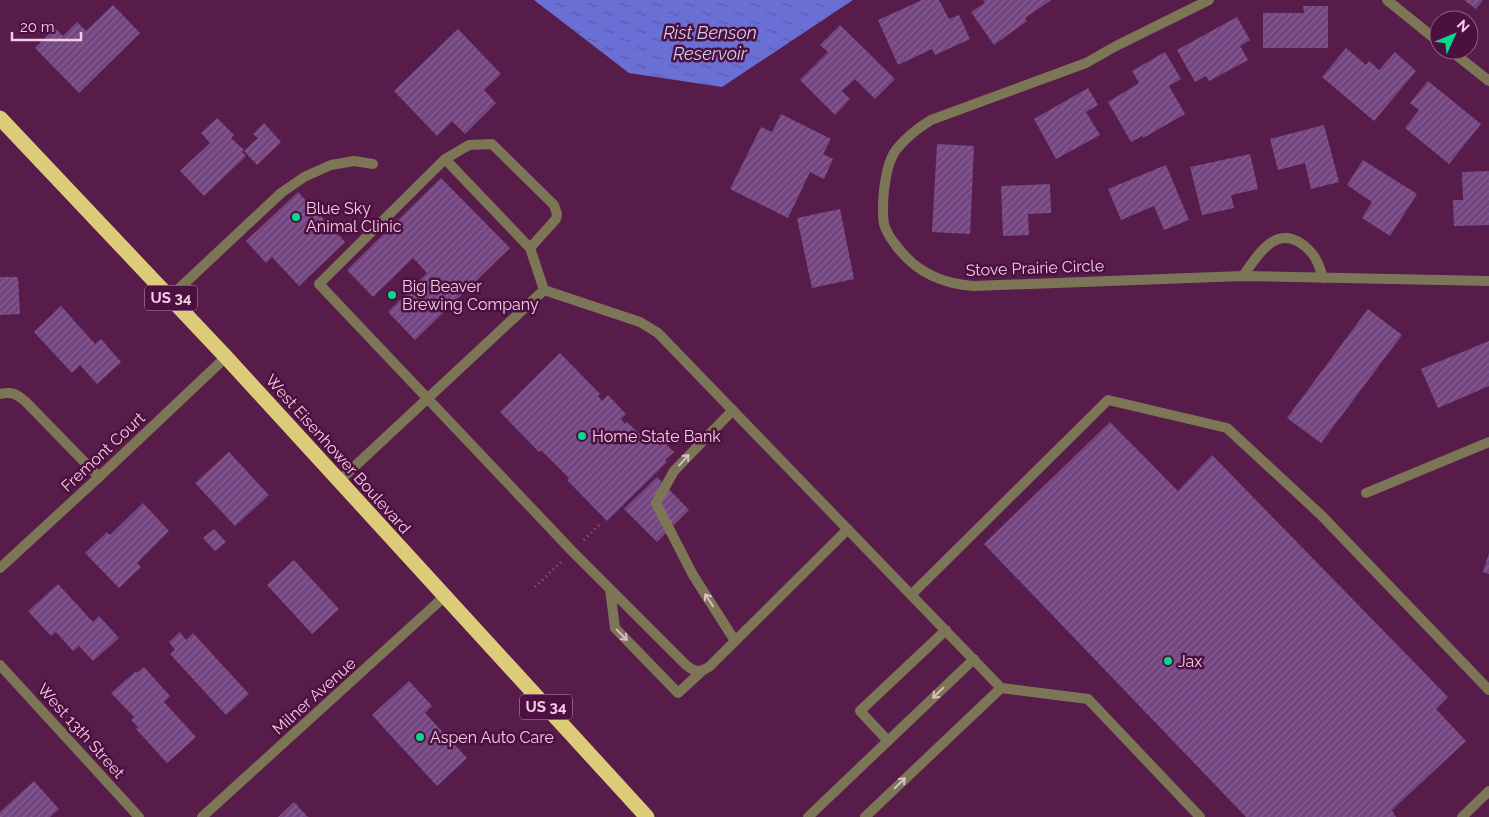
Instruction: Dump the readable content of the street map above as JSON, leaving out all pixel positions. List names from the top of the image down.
{
  "streets": {
    "highway": ["US 34", "West Eisenhower Boulevard"],
    "street": [
      "Stove Prairie Circle",
      "Fremont Court",
      "Milner Avenue",
      "West 13th Street"
    ]
  },
  "crossings": [
    ["Fremont Court", "West Eisenhower Boulevard"],
    ["West Eisenhower Boulevard", "Milner Avenue"]
  ],
  "water": ["Rist Benson Reservoir"],
  "places": [
    "Blue Sky Animal Clinic",
    "Big Beaver Brewing Company",
    "Home State Bank",
    "Jax",
    "Aspen Auto Care"
  ],
  "scale_bar": "20 m",
  "north": "top right"
}
